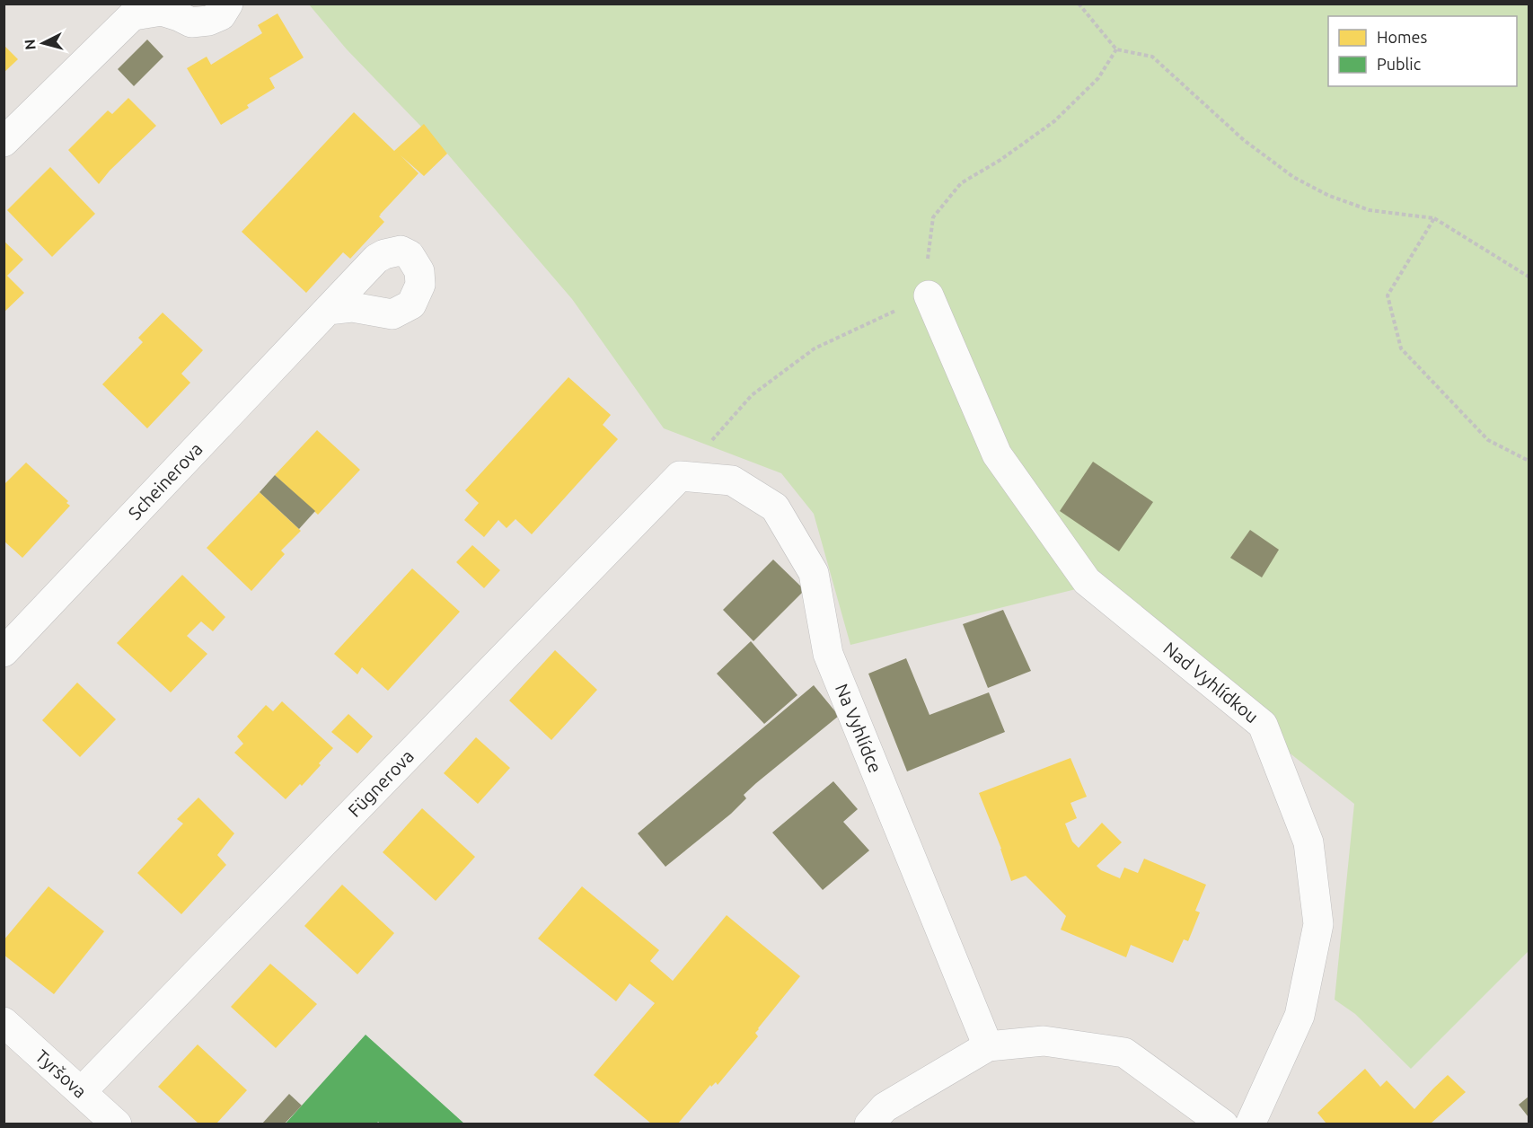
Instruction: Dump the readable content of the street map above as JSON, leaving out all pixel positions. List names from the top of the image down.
{
  "streets": {
    "street": [
      "Scheinerova",
      "Nad Vyhlídkou",
      "Na Vyhlídce",
      "Fügnerova",
      "Tyršova"
    ]
  },
  "crossings": [
    ["Na Vyhlídce", "Fügnerova"],
    ["Fügnerova", "Tyršova"]
  ],
  "legend": ["Homes", "Public"],
  "north": "left"
}
